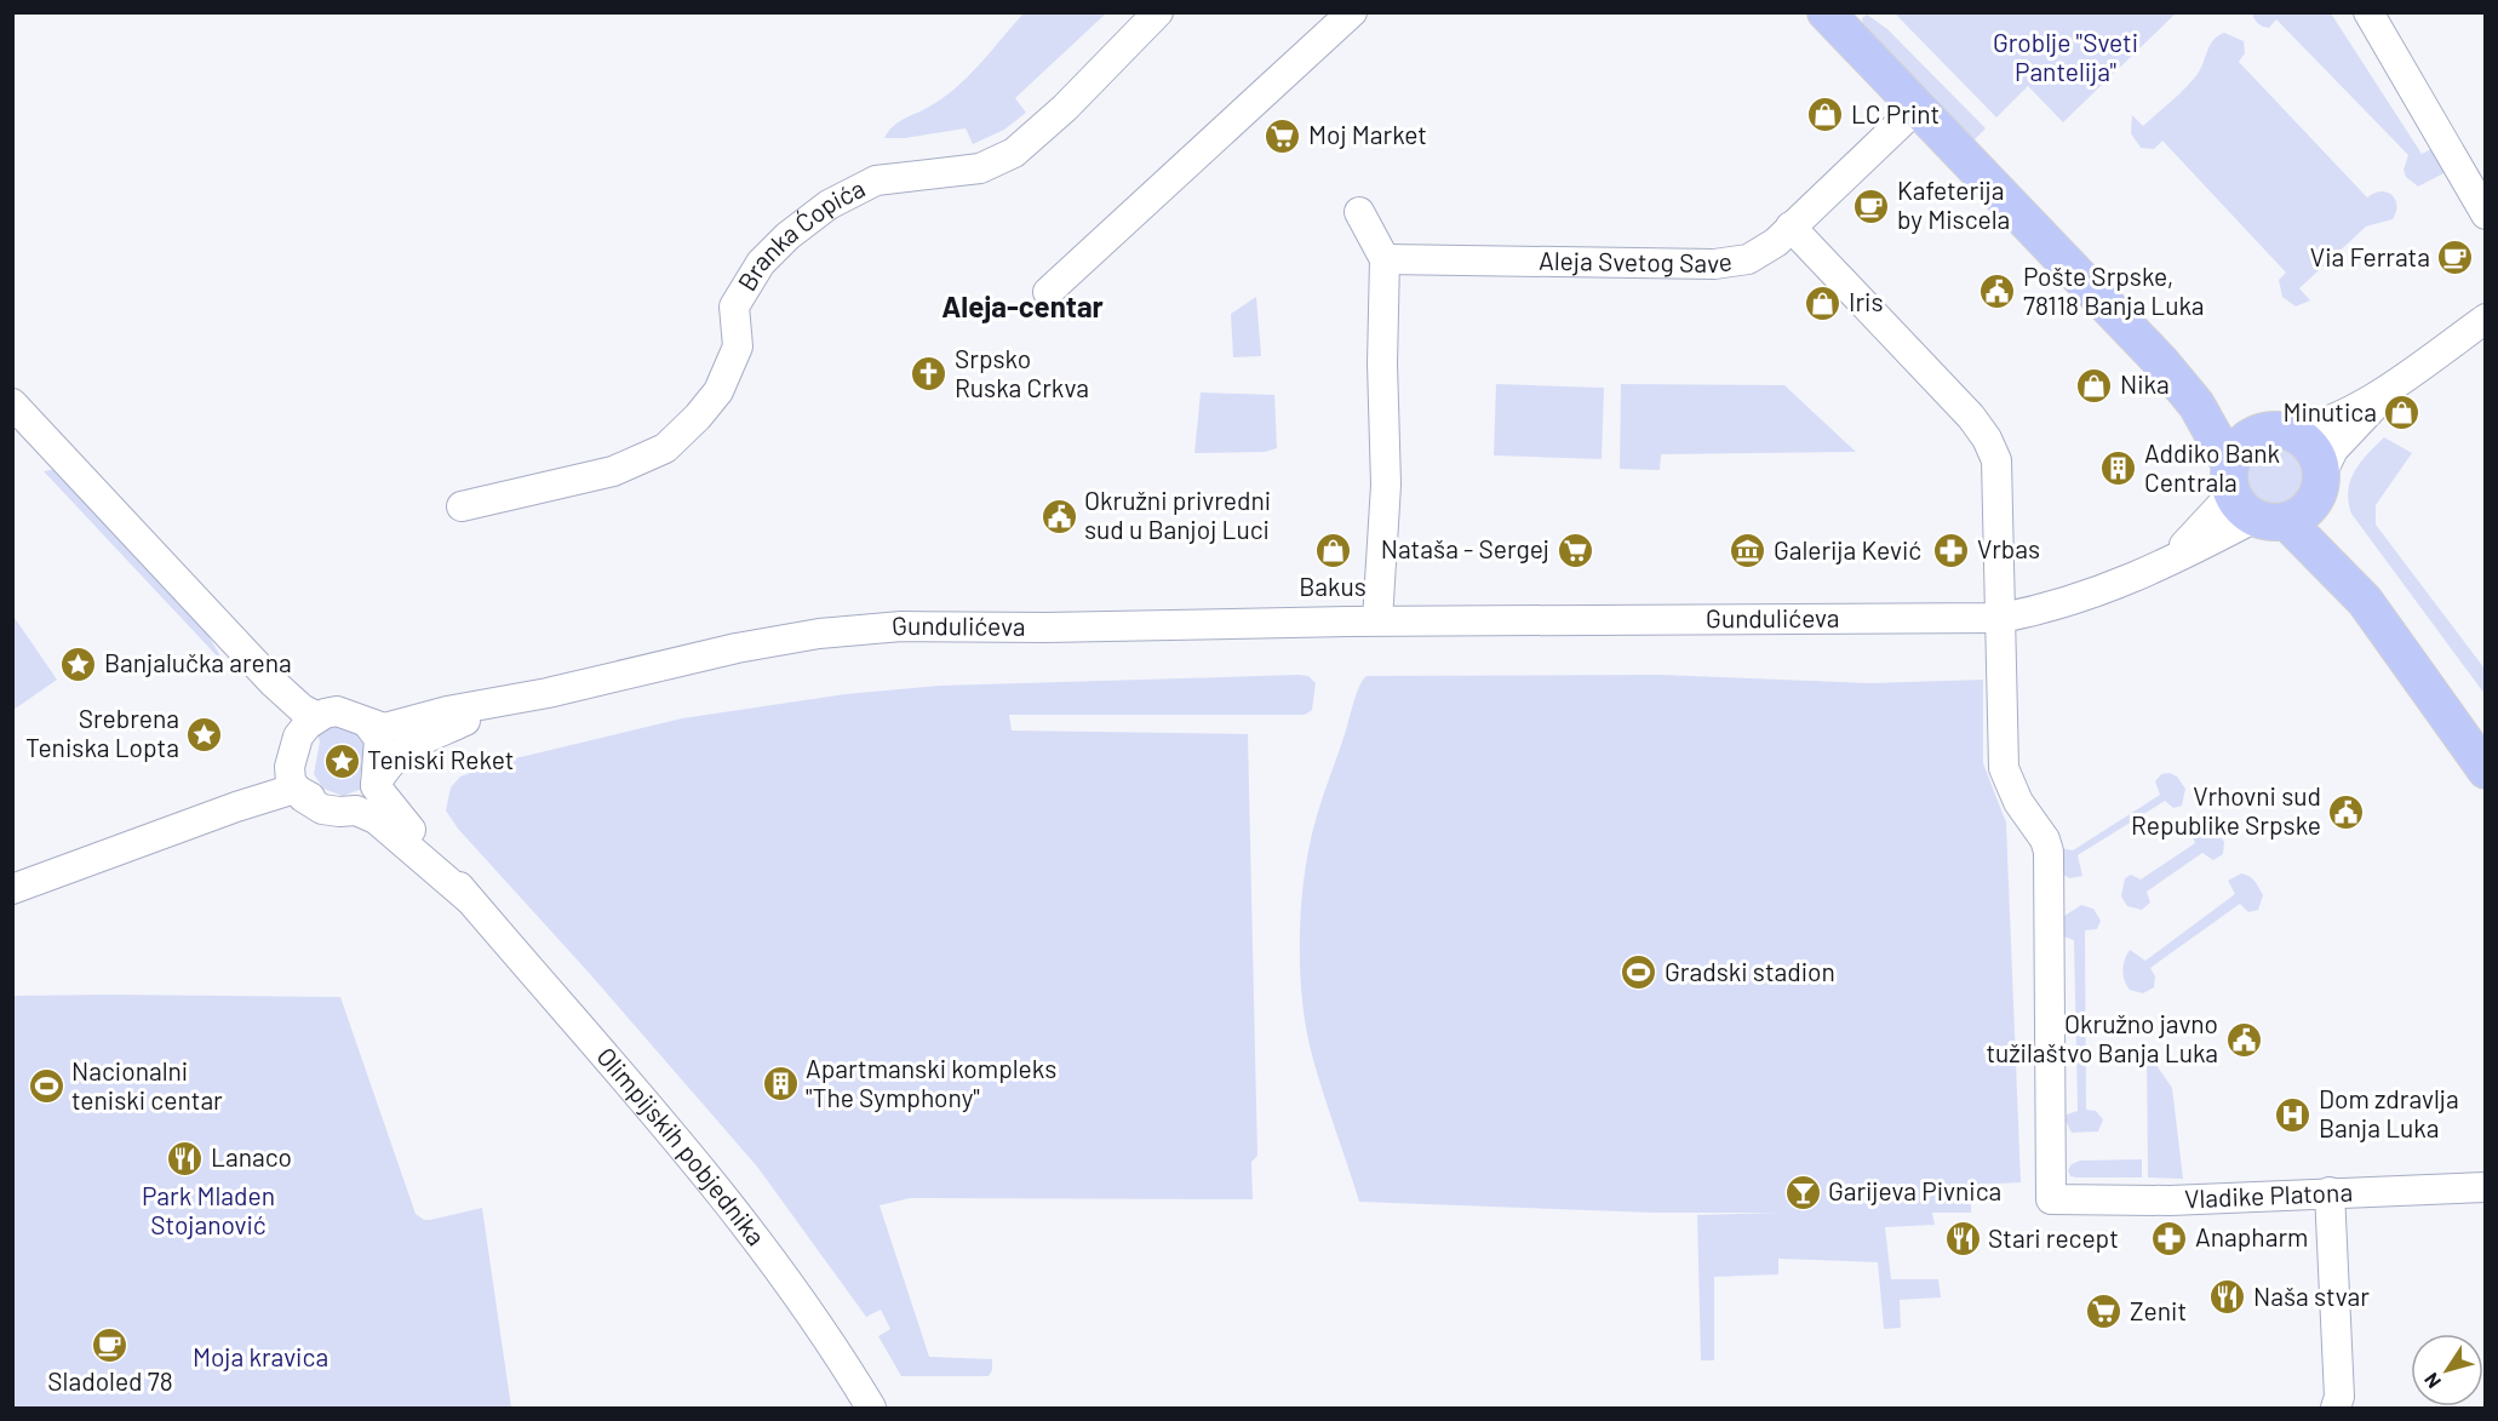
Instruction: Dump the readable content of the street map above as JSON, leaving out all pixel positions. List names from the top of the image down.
{
  "streets": {
    "street": [
      "Branka Ćopića",
      "Aleja Svetog Save",
      "Gundulićeva",
      "Olimpijskih pobjednika",
      "Vladike Platona"
    ]
  },
  "crossings": [
    ["Gundulićeva", "Olimpijskih pobjednika"],
    ["Gundulićeva", "Vladike Platona"]
  ],
  "districts": ["Aleja-centar"],
  "parks": ["Groblje \"Sveti Pantelija\"", "Park Mladen Stojanović", "Moja kravica"],
  "places": {
    "shop": [
      "LC Print",
      "Iris",
      "Nika",
      "Minutica",
      "Bakus"
    ],
    "supermarket": ["Moj Market", "Nataša - Sergej", "Zenit"],
    "cafe": ["Kafeterija by Miscela", "Via Ferrata", "Sladoled 78"],
    "public building": [
      "Pošte Srpske, 78118 Banja Luka",
      "Okružni privredni sud u Banjoj Luci",
      "Vrhovni sud Republike Srpske",
      "Okružno javno tužilaštvo Banja Luka"
    ],
    "church": ["Srpsko Ruska Crkva"],
    "building": ["Addiko Bank Centrala", "Apartmanski kompleks \"The Symphony\""],
    "pharmacy": ["Vrbas", "Anapharm"],
    "museum": ["Galerija Kević"],
    "place": ["Banjalučka arena", "Srebrena Teniska Lopta", "Teniski Reket"],
    "sports": ["Gradski stadion", "Nacionalni teniski centar"],
    "hospital": ["Dom zdravlja Banja Luka"],
    "restaurant": ["Lanaco", "Stari recept", "Naša stvar"],
    "bar": ["Garijeva Pivnica"]
  },
  "north": "bottom left"
}
